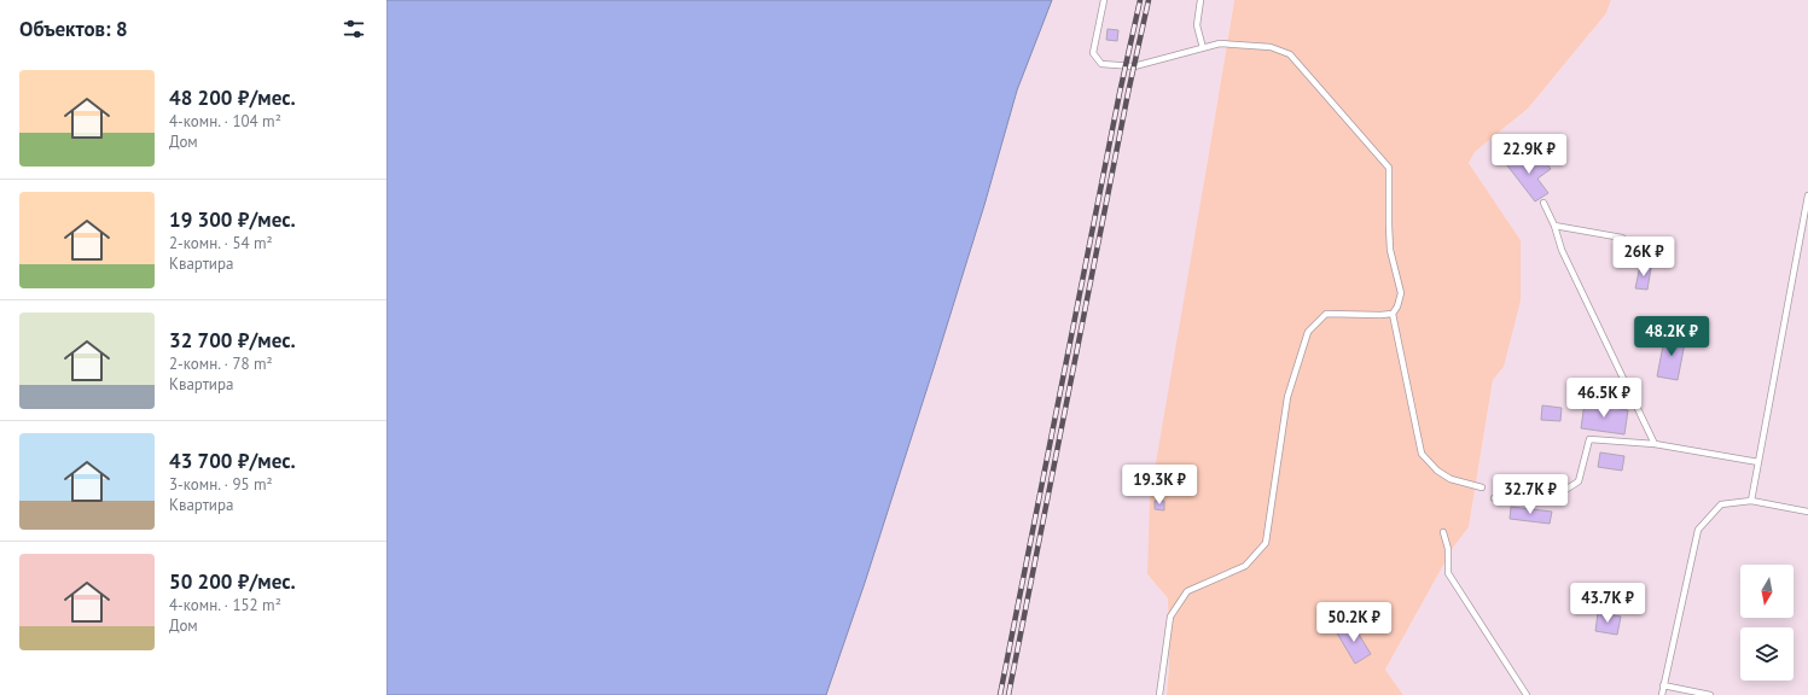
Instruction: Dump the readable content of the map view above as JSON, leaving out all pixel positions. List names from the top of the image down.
{
  "north": "bottom",
  "page": {
    "heading": "Объектов: 8",
    "list": [
      {
        "name": "48 200 ₽/мес.",
        "note": "4-комн. · 104 m² · Дом"
      },
      {
        "name": "19 300 ₽/мес.",
        "note": "2-комн. · 54 m² · Квартира"
      },
      {
        "name": "32 700 ₽/мес.",
        "note": "2-комн. · 78 m² · Квартира"
      },
      {
        "name": "43 700 ₽/мес.",
        "note": "3-комн. · 95 m² · Квартира"
      },
      {
        "name": "50 200 ₽/мес.",
        "note": "4-комн. · 152 m² · Дом"
      }
    ],
    "price": [
      "22.9K ₽",
      "26K ₽",
      "48.2K ₽",
      "46.5K ₽",
      "19.3K ₽",
      "32.7K ₽",
      "43.7K ₽",
      "50.2K ₽"
    ]
  }
}
